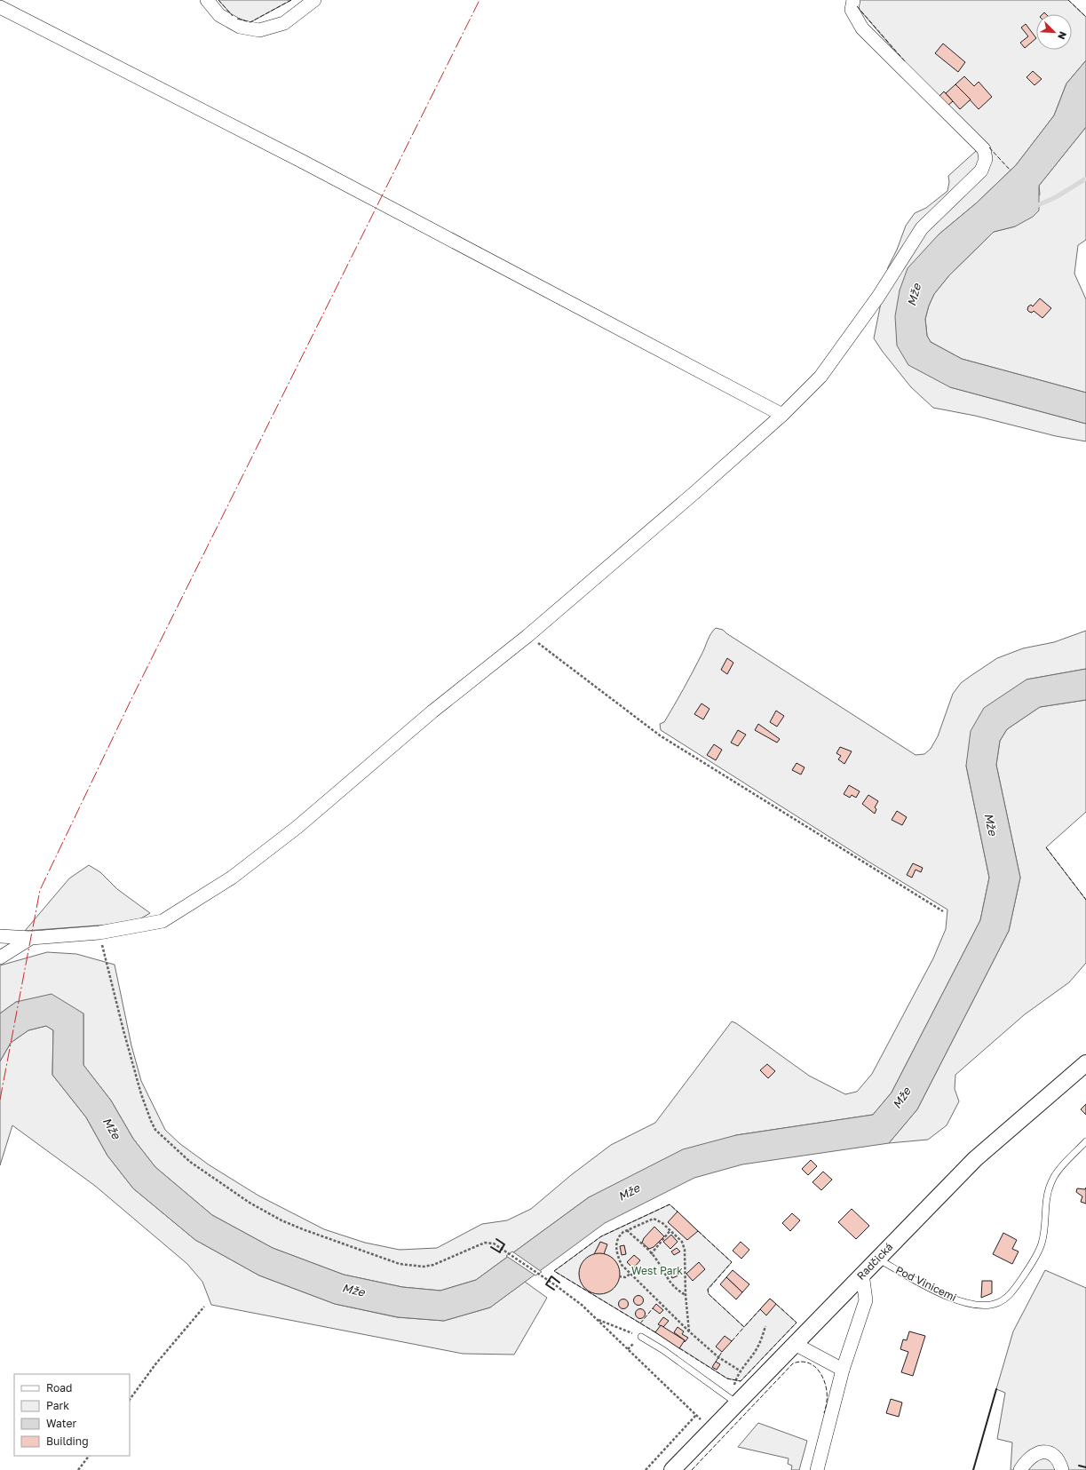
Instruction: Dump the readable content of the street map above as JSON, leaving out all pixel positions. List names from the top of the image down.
{
  "streets": {
    "street": ["Radčická"],
    "lane": ["Pod Vinicemi"]
  },
  "crossings": [
    ["Radčická", "Pod Vinicemi"]
  ],
  "water": ["Mže"],
  "parks": ["West Park"],
  "legend": [
    "Road",
    "Park",
    "Water",
    "Building"
  ],
  "north": "bottom right"
}
